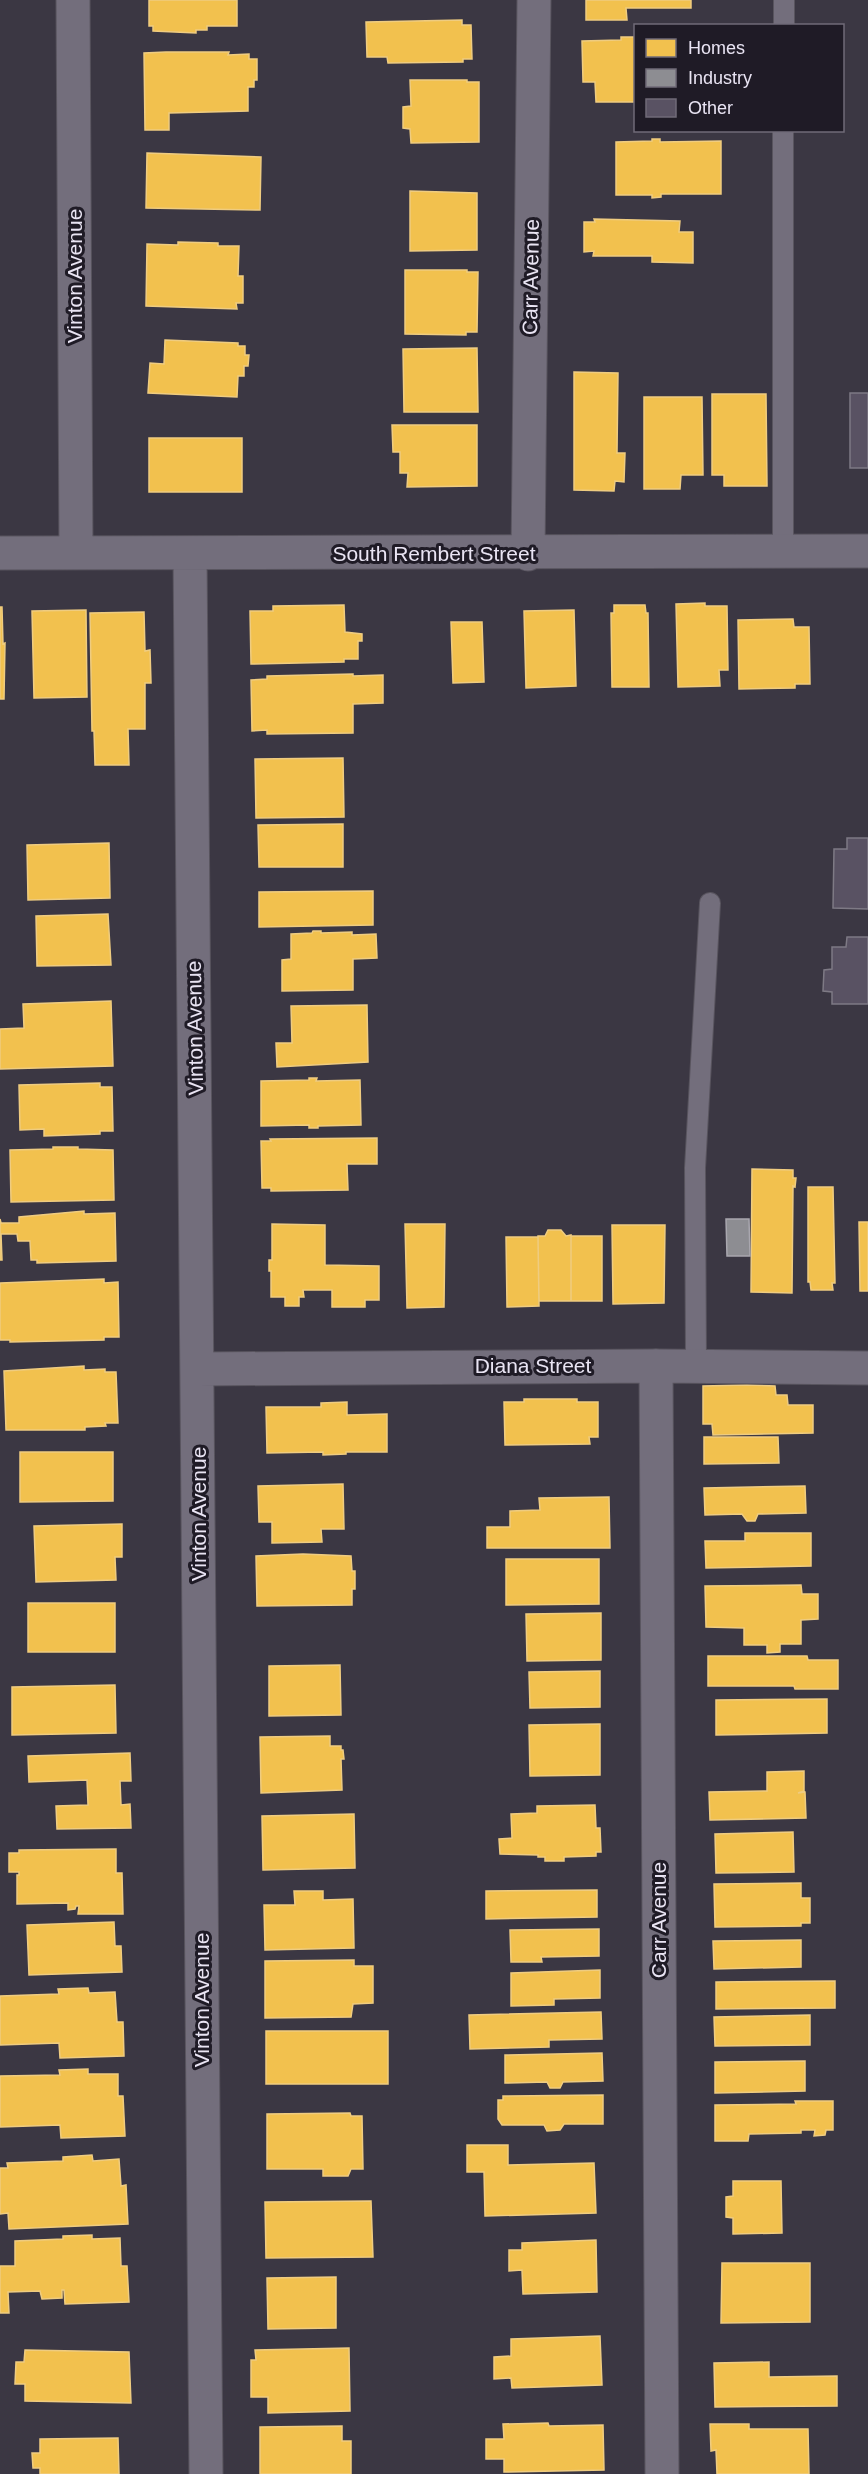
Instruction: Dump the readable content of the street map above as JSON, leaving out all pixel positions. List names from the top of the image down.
{
  "streets": {
    "street": [
      "Vinton Avenue",
      "Carr Avenue",
      "South Rembert Street",
      "Diana Street"
    ]
  },
  "crossings": [
    ["Vinton Avenue", "South Rembert Street"],
    ["Vinton Avenue", "Diana Street"],
    ["Carr Avenue", "South Rembert Street"],
    ["Carr Avenue", "Diana Street"]
  ],
  "legend": ["Homes", "Industry", "Other"]
}
